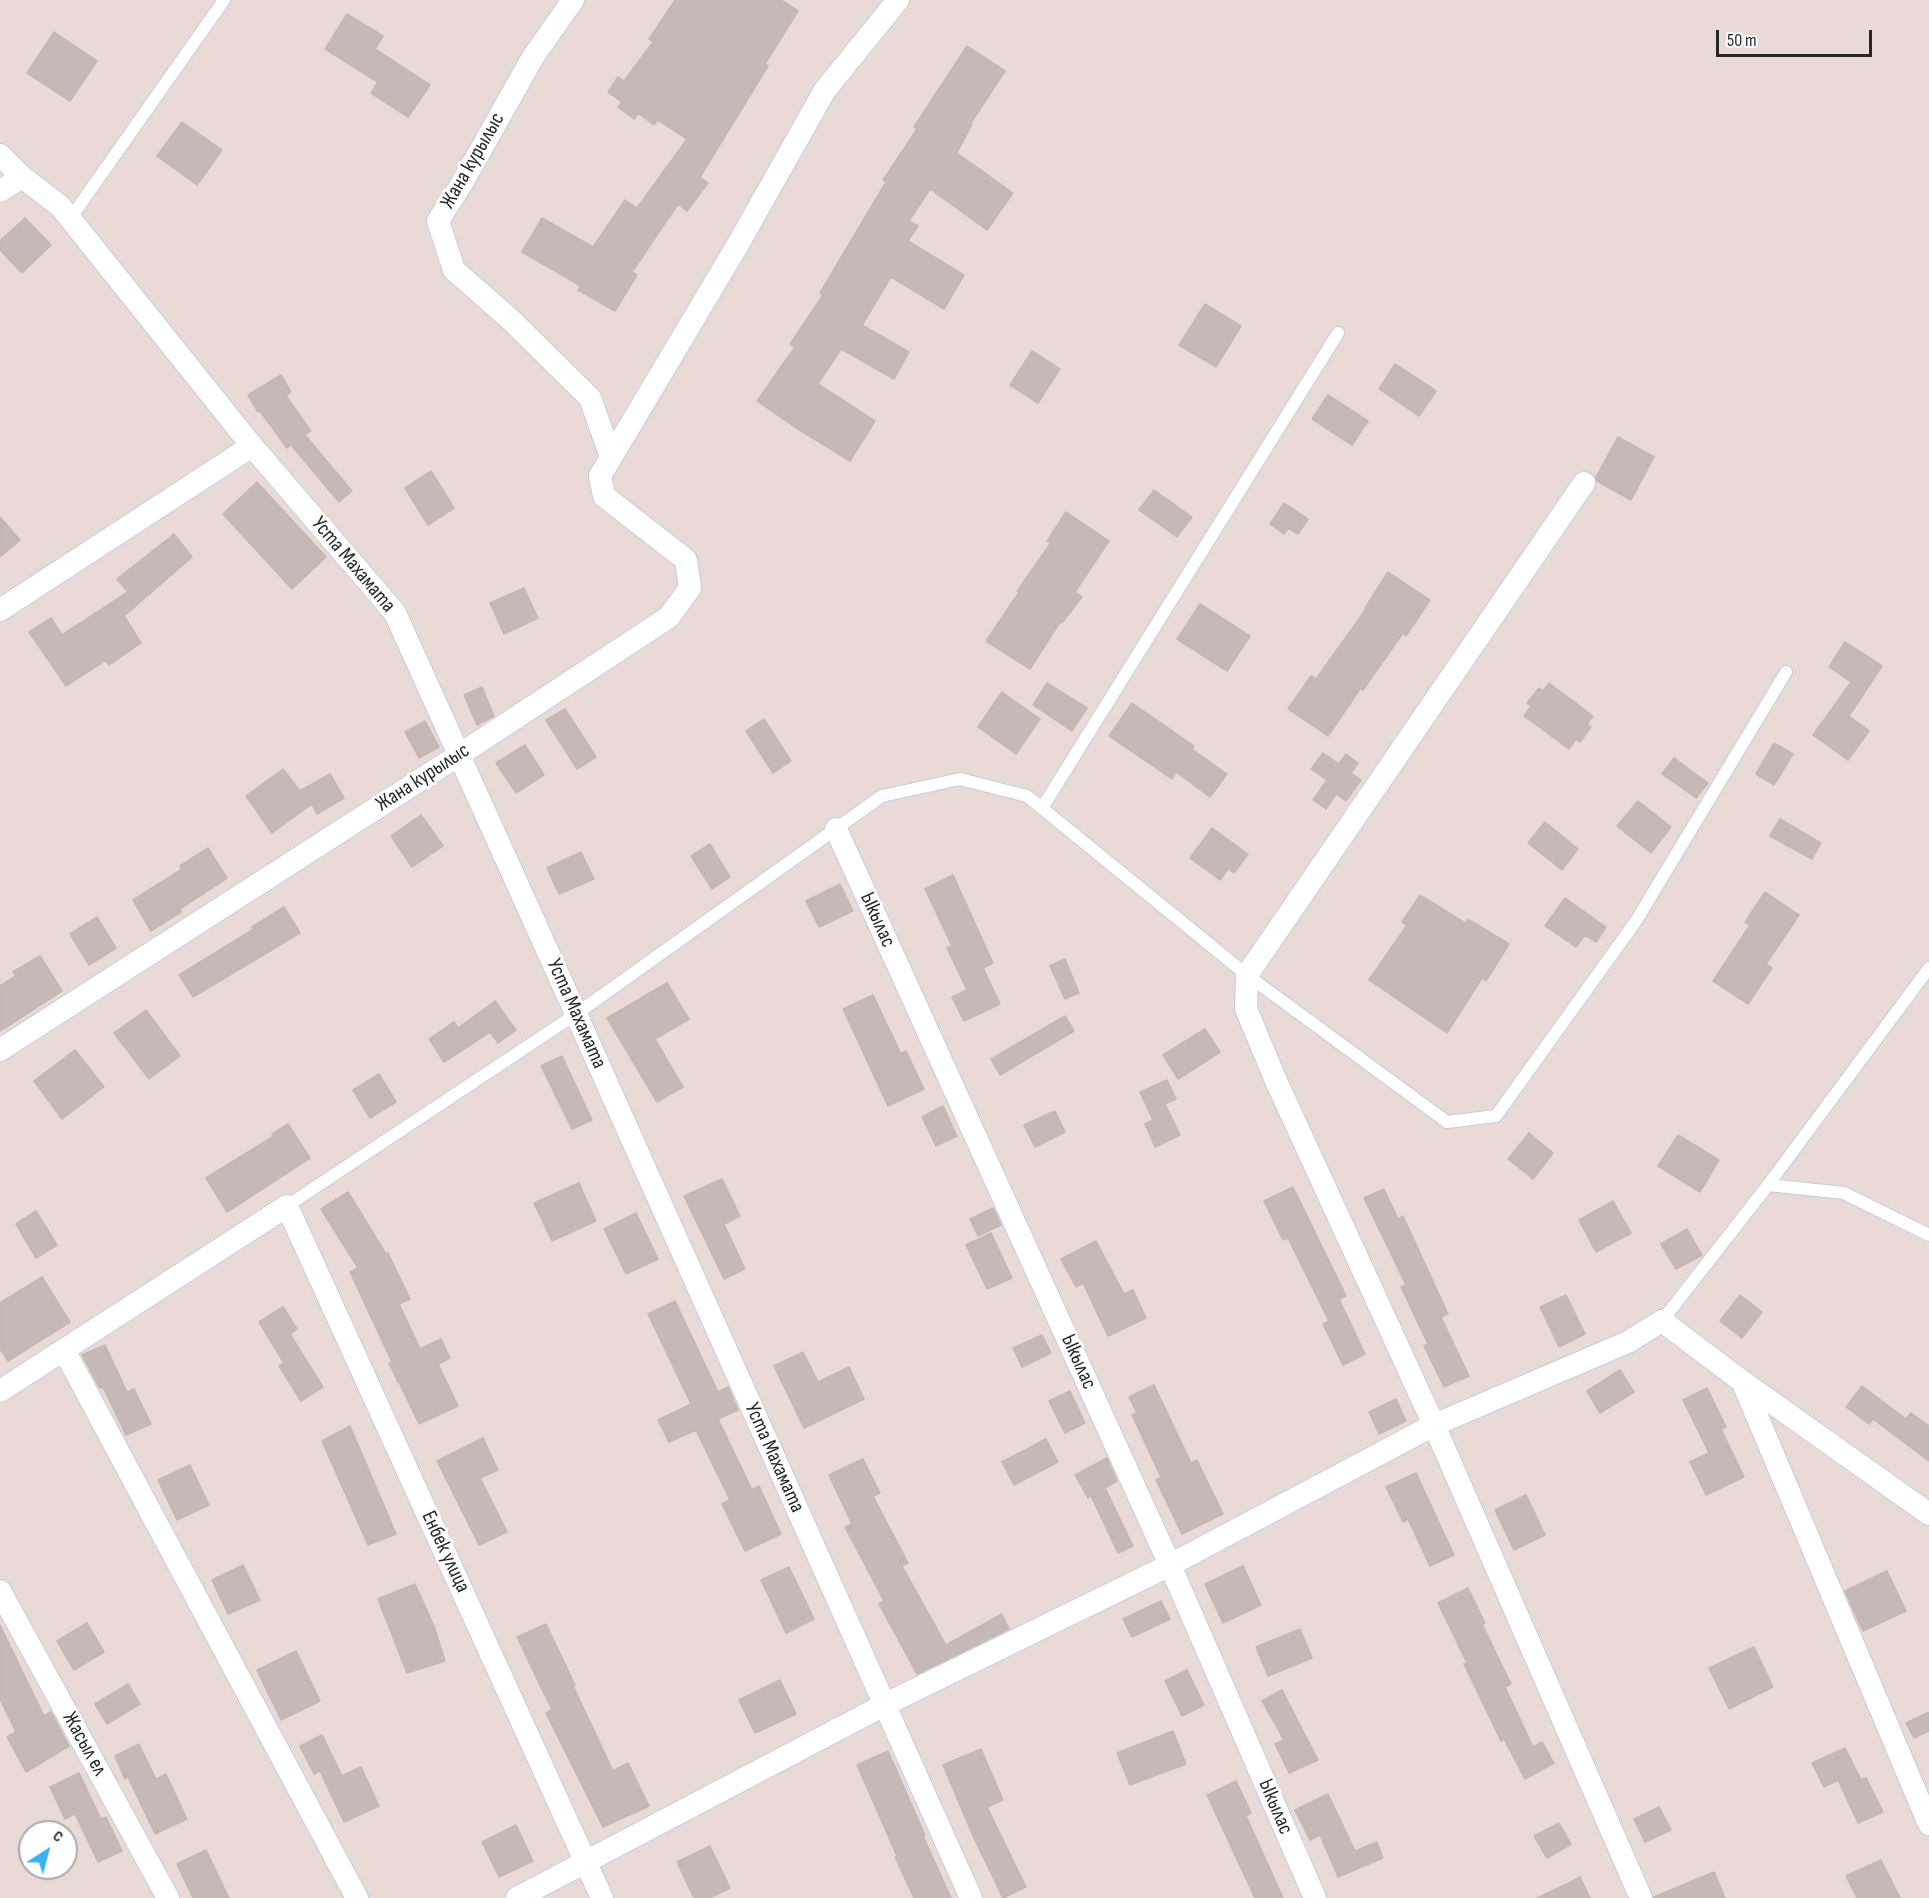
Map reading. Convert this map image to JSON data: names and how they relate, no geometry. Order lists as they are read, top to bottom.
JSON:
{
  "streets": {
    "street": [
      "Жана курылыс",
      "Уста Махамата",
      "Ыкылас",
      "Енбек улица",
      "Жасыл ел"
    ]
  },
  "crossings": [
    ["Жана курылыс", "Уста Махамата"]
  ],
  "scale_bar": "50 m",
  "north": "top right"
}
